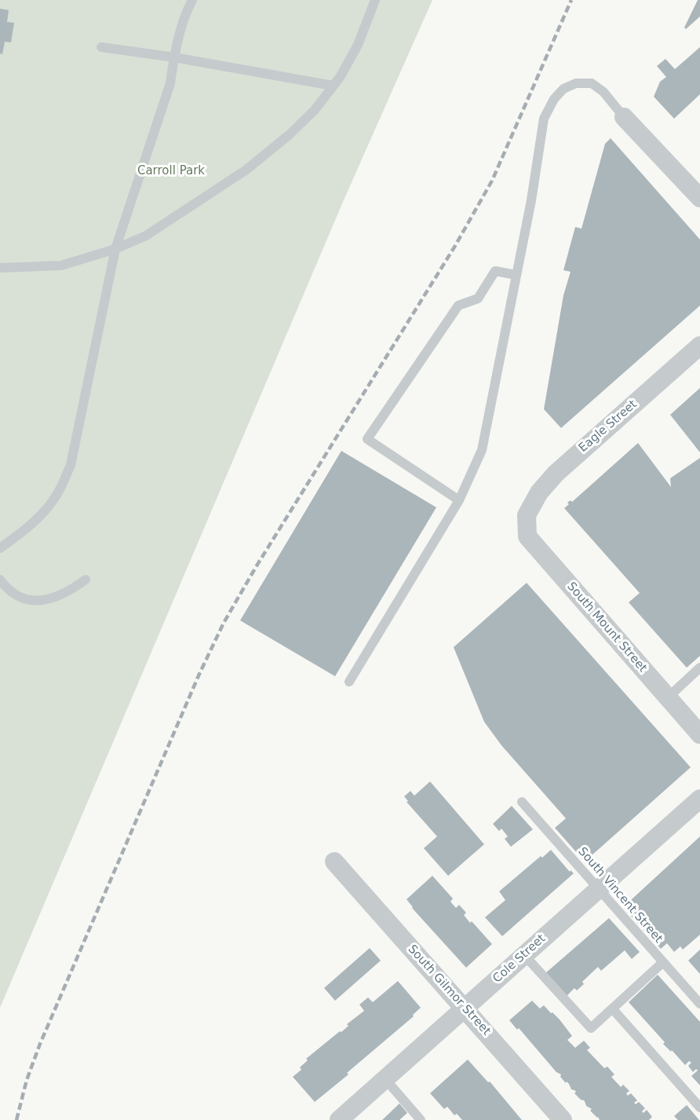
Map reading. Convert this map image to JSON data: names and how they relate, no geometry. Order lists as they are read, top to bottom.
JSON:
{
  "streets": {
    "street": [
      "Eagle Street",
      "South Mount Street",
      "Cole Street",
      "South Gilmor Street"
    ],
    "lane": ["South Vincent Street"]
  },
  "crossings": [
    ["Eagle Street", "South Mount Street"],
    ["South Vincent Street", "Cole Street"],
    ["Cole Street", "South Gilmor Street"]
  ],
  "parks": ["Carroll Park"]
}
